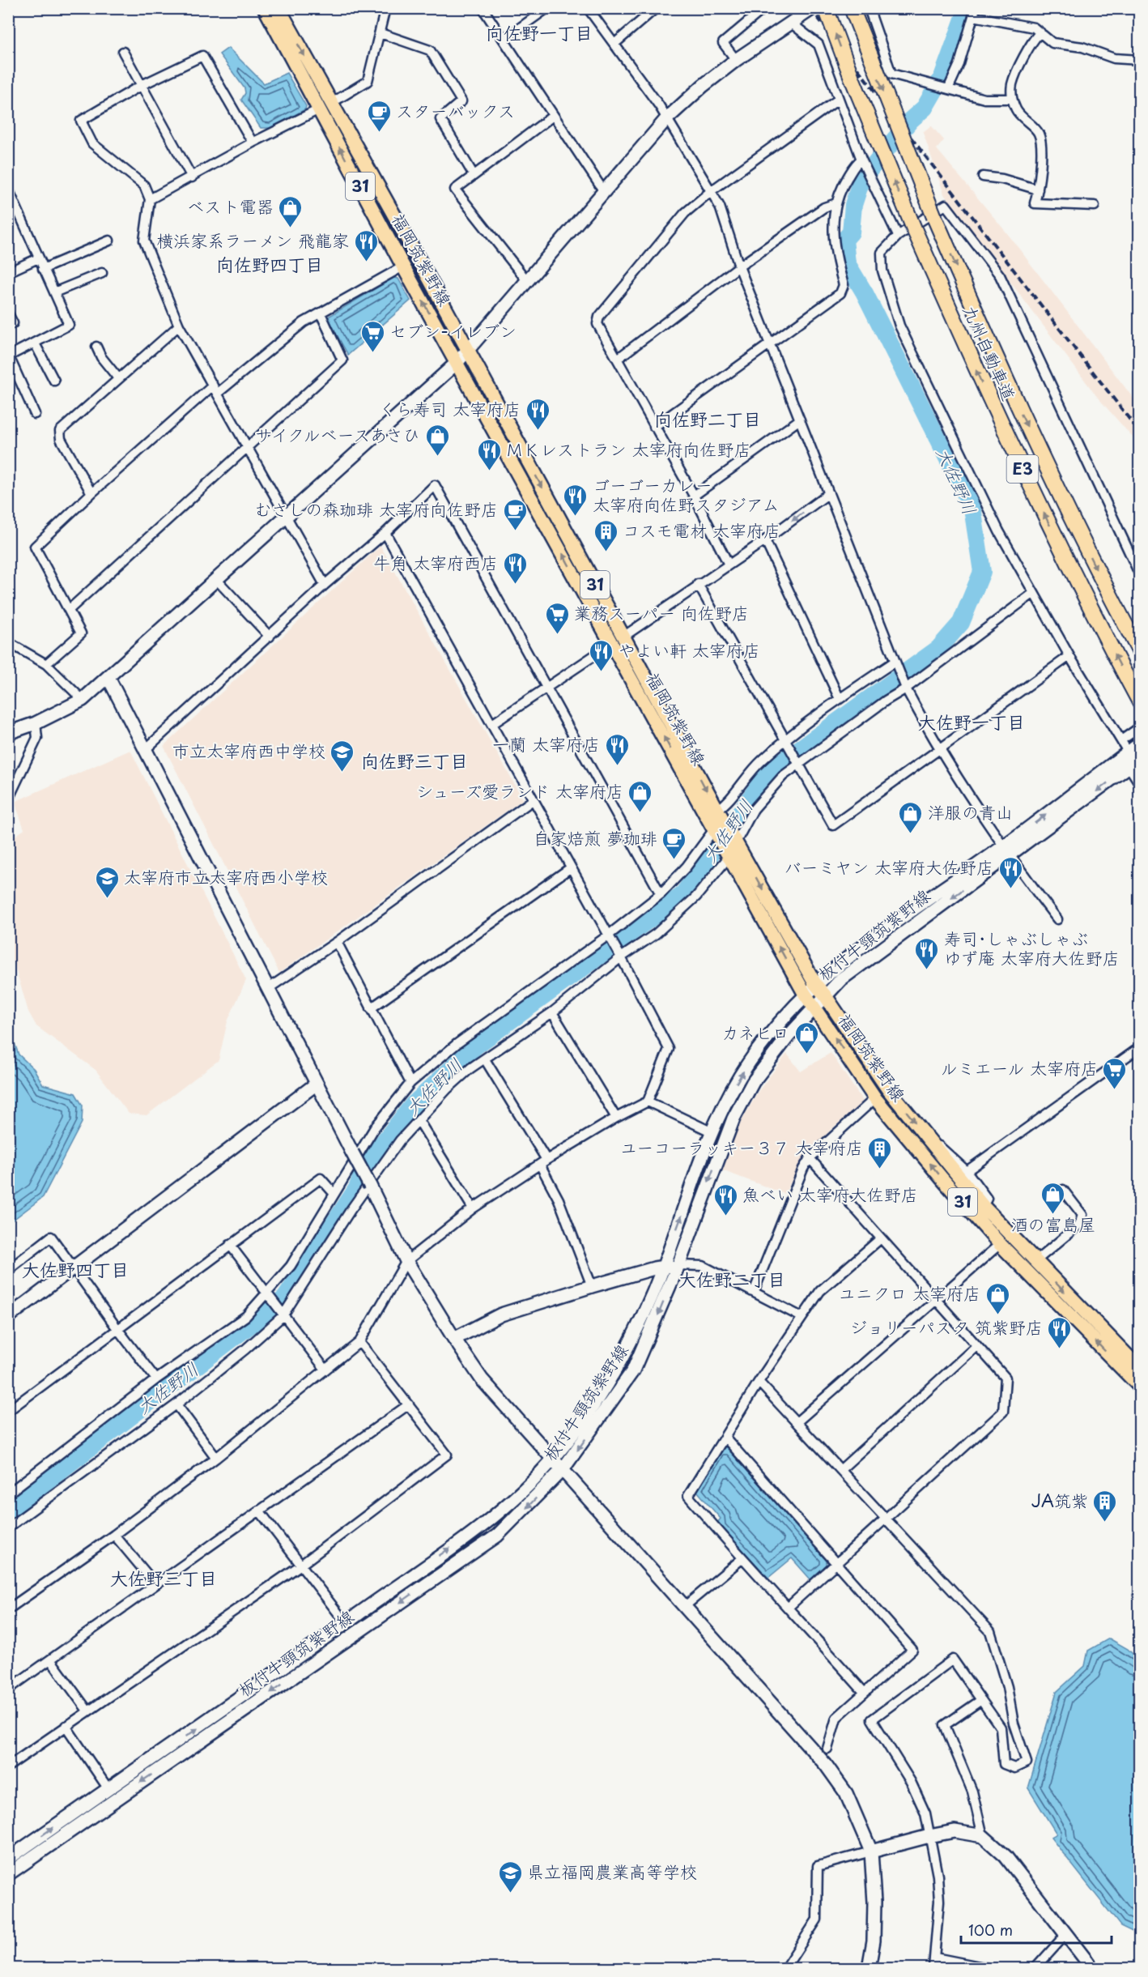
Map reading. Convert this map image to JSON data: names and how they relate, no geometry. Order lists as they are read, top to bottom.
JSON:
{
  "streets": {
    "highway": ["九州自動車道", "E3"],
    "main road": ["31", "福岡筑紫野線"],
    "street": ["板付牛頸筑紫野線"]
  },
  "crossings": [
    ["福岡筑紫野線", "板付牛頸筑紫野線"]
  ],
  "districts": [
    "向佐野一丁目",
    "向佐野四丁目",
    "向佐野二丁目",
    "大佐野一丁目",
    "向佐野三丁目",
    "大佐野四丁目",
    "大佐野二丁目",
    "大佐野三丁目"
  ],
  "water": ["大佐野川"],
  "places": {
    "cafe": ["スターバックス", "むさしの森珈琲 太宰府向佐野店", "自家焙煎 夢珈琲"],
    "shop": [
      "ベスト電器",
      "サイクルベースあさひ",
      "シューズ愛ランド 太宰府店",
      "洋服の青山",
      "カネヒロ",
      "酒の富島屋",
      "ユニクロ 太宰府店"
    ],
    "restaurant": [
      "横浜家系ラーメン 飛龍家",
      "くら寿司 太宰府店",
      "ＭＫレストラン 太宰府向佐野店",
      "ゴーゴーカレー 太宰府向佐野スタジアム",
      "牛角 太宰府西店",
      "やよい軒 太宰府店",
      "一蘭 太宰府店",
      "バーミヤン 太宰府大佐野店",
      "寿司･しゃぶしゃぶ ゆず庵 太宰府大佐野店",
      "魚べい 太宰府大佐野店",
      "ジョリーパスタ 筑紫野店"
    ],
    "supermarket": ["セブン-イレブン", "業務スーパー 向佐野店", "ルミエール 太宰府店"],
    "building": ["コスモ電材 太宰府店", "ユーコーラッキー３７ 太宰府店", "JA筑紫"],
    "school or university": ["市立太宰府西中学校", "太宰府市立太宰府西小学校", "県立福岡農業高等学校"]
  },
  "scale_bar": "100 m"
}
